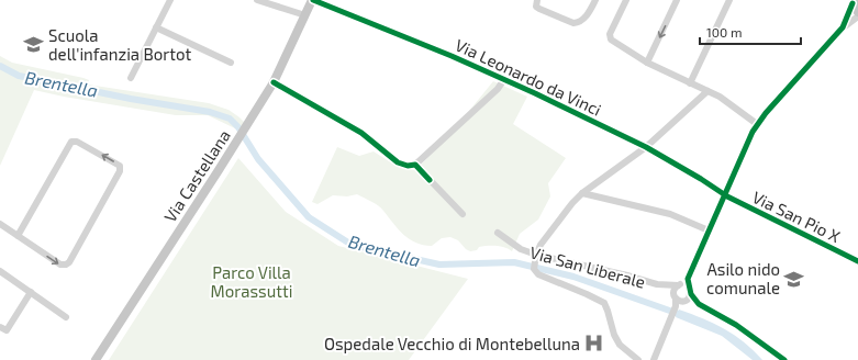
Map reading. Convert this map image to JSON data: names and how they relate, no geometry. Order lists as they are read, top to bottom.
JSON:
{
  "streets": {
    "main road": ["Via Castellana"],
    "street": ["Via Leonardo da Vinci", "Via San Pio X", "Via San Liberale"]
  },
  "crossings": [
    ["Via Leonardo da Vinci", "Via Castellana"],
    ["Via Leonardo da Vinci", "Via San Pio X"]
  ],
  "water": ["Brentella"],
  "parks": ["Parco Villa Morassutti"],
  "places": {
    "school or university": ["Scuola dell'infanzia Bortot", "Asilo nido comunale"],
    "hospital": ["Ospedale Vecchio di Montebelluna"]
  },
  "scale_bar": "100 m"
}
